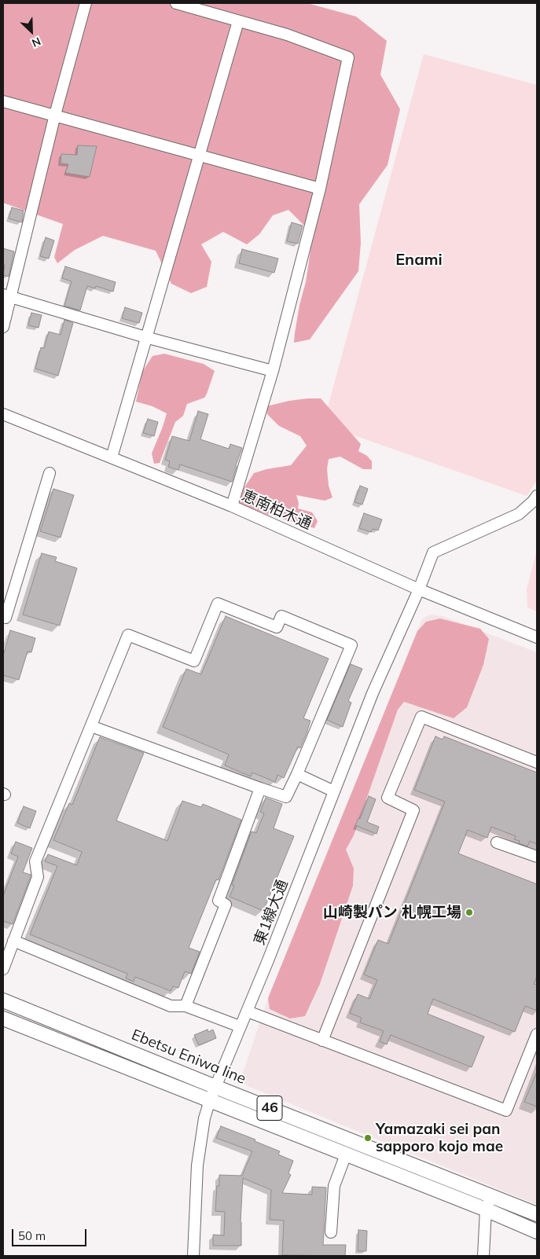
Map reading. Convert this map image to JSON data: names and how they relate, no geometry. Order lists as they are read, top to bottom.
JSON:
{
  "streets": {
    "main road": ["Ebetsu Eniwa line", "46"],
    "street": ["恵南柏木通", "東1線大通"]
  },
  "crossings": [
    ["恵南柏木通", "東1線大通"],
    ["東1線大通", "Ebetsu Eniwa line"],
    ["東1線大通", "46"]
  ],
  "districts": ["Enami"],
  "places": ["山崎製パン 札幌工場", "Yamazaki sei pan sapporo kojo mae"],
  "scale_bar": "50 m",
  "north": "bottom right"
}
